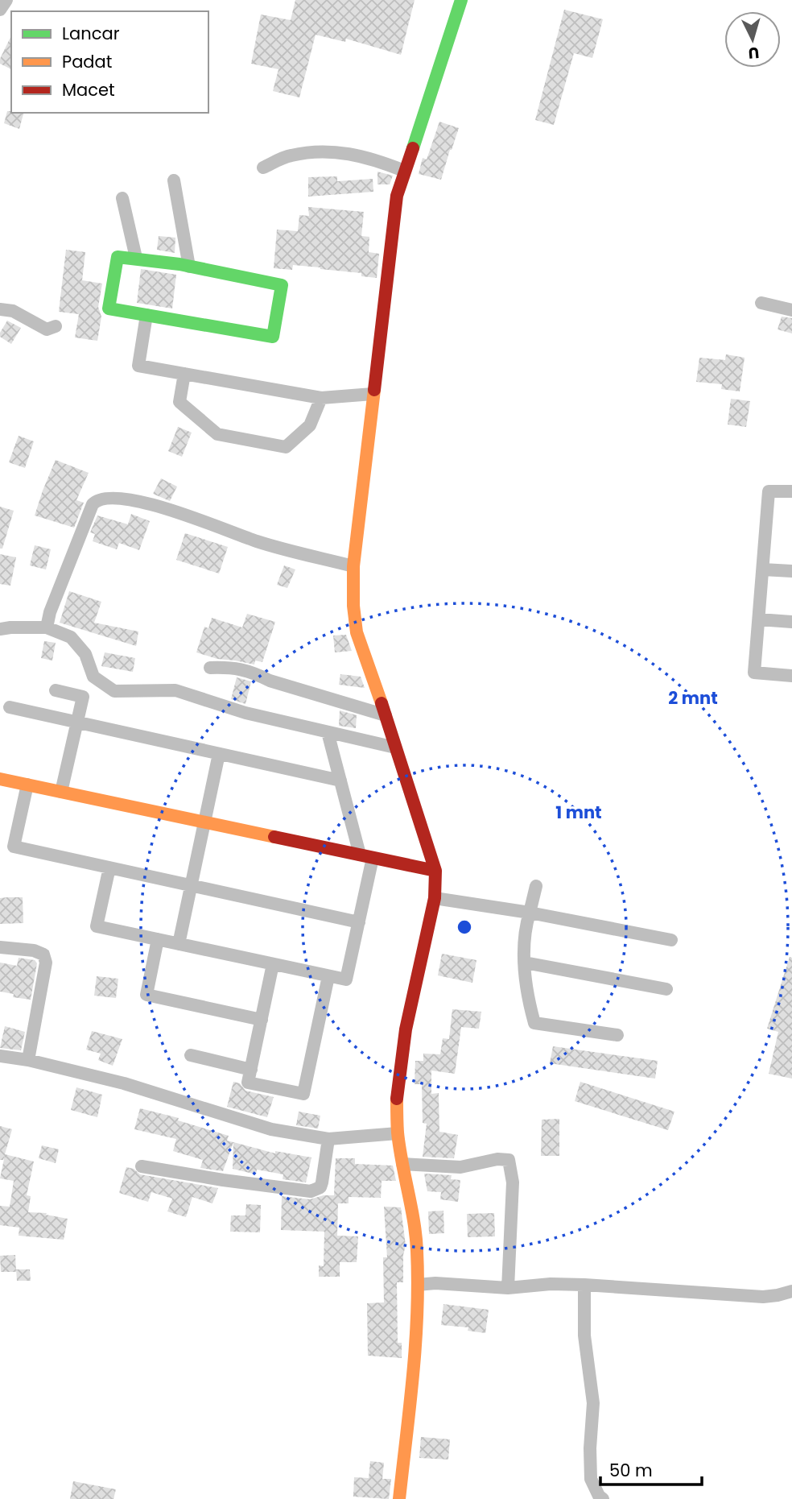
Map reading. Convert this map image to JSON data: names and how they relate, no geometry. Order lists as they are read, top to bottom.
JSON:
{
  "legend": ["Lancar", "Padat", "Macet"],
  "scale_bar": "50 m",
  "north": "bottom",
  "rings": ["2 mnt", "1 mnt"]
}
